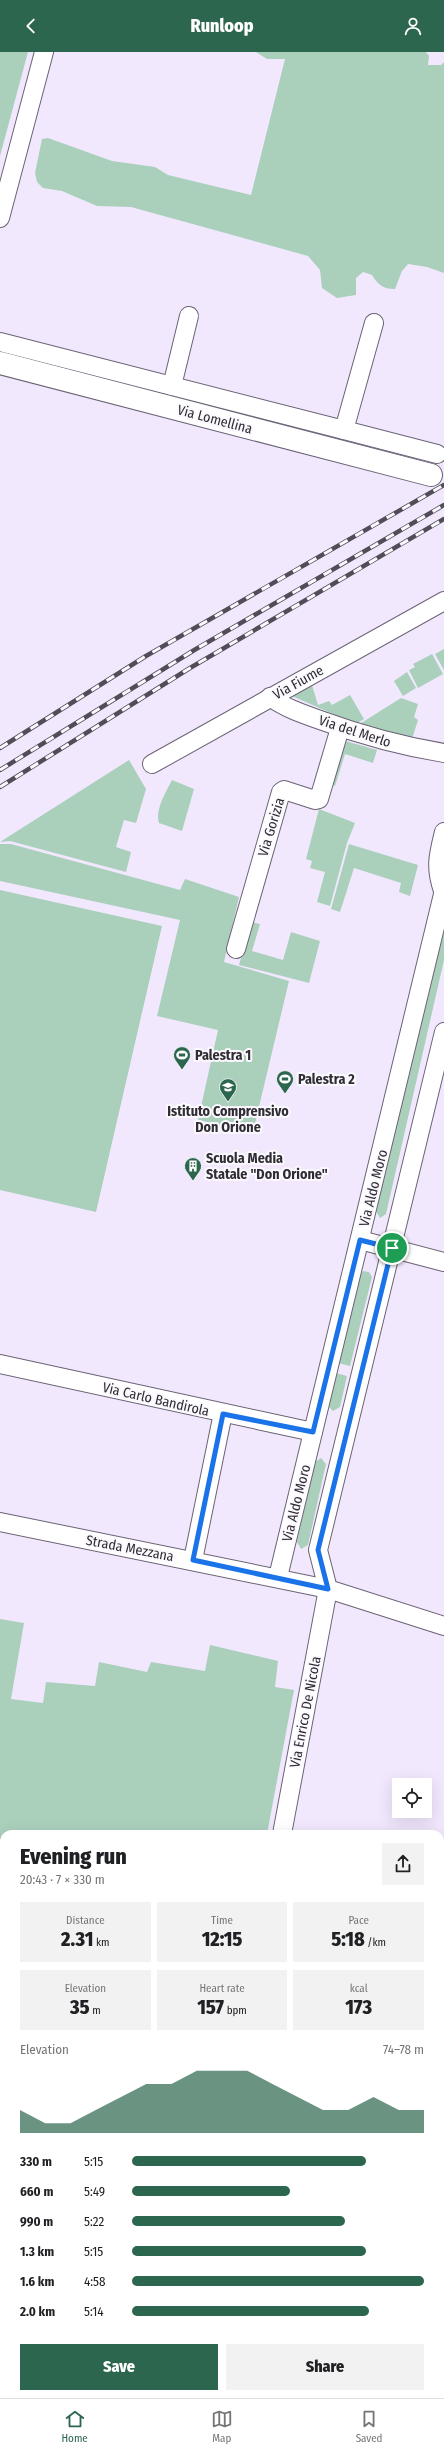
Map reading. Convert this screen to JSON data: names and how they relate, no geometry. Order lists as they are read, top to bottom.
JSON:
{
  "streets": {
    "main road": ["Via Lomellina"],
    "street": [
      "Via Fiume",
      "Via del Merlo",
      "Via Gorizia",
      "Via Aldo Moro",
      "Via Carlo Bandirola",
      "Strada Mezzana",
      "Via Enrico De Nicola"
    ]
  },
  "crossings": [
    ["Via Fiume", "Via del Merlo"],
    ["Via del Merlo", "Via Gorizia"],
    ["Via Aldo Moro", "Via Carlo Bandirola"],
    ["Via Aldo Moro", "Strada Mezzana"],
    ["Strada Mezzana", "Via Enrico De Nicola"]
  ],
  "places": {
    "sports": ["Palestra 1", "Palestra 2"],
    "school or university": ["Istituto Comprensivo Don Orione"],
    "building": ["Scuola Media Statale \"Don Orione\""]
  },
  "page": {
    "header": "Runloop",
    "heading": ["Evening run", "20:43 · 7 × 330 m"],
    "stats": [
      ["Distance", "2.31 km"],
      ["Time", "12:15"],
      ["Pace", "5:18 /km"],
      ["Elevation", "35 m"],
      ["Heart rate", "157 bpm"],
      ["kcal", "173"]
    ],
    "chart": ["Elevation", "74–78 m"],
    "list": [
      {
        "name": "330 m",
        "note": "5:15"
      },
      {
        "name": "660 m",
        "note": "5:49"
      },
      {
        "name": "990 m",
        "note": "5:22"
      },
      {
        "name": "1.3 km",
        "note": "5:15"
      },
      {
        "name": "1.6 km",
        "note": "4:58"
      },
      {
        "name": "2.0 km",
        "note": "5:14"
      }
    ],
    "buttons": ["Save", "Share"],
    "tabs": ["Home", "Map", "Saved"]
  }
}
